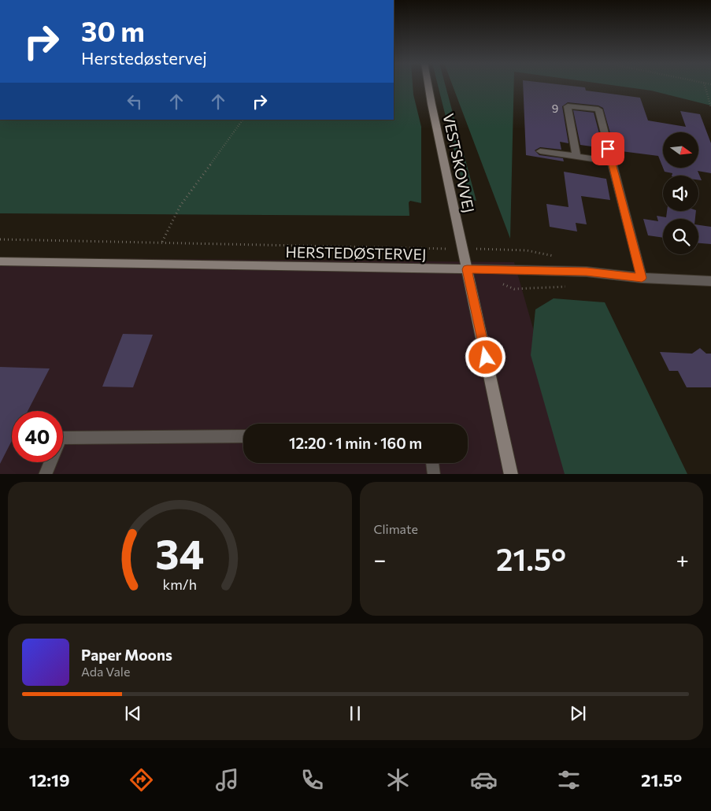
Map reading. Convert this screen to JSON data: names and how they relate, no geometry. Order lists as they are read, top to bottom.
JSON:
{
  "streets": {
    "street": ["VESTSKOVVEJ", "HERSTEDØSTERVEJ"]
  },
  "crossings": [
    ["VESTSKOVVEJ", "HERSTEDØSTERVEJ"]
  ],
  "house_numbers": ["9"],
  "north": "right",
  "page": {
    "turn": ["30 m", "Herstedøstervej"],
    "limit": "40",
    "trip": "12:20 · 1 min · 160 m",
    "tile": "Climate",
    "heat": ["−", "21.5°", "+"],
    "song": ["Paper Moons", "Ada Vale"],
    "tabs": ["12:19", "21.5°"],
    "gauge": ["34", "km/h"]
  }
}
